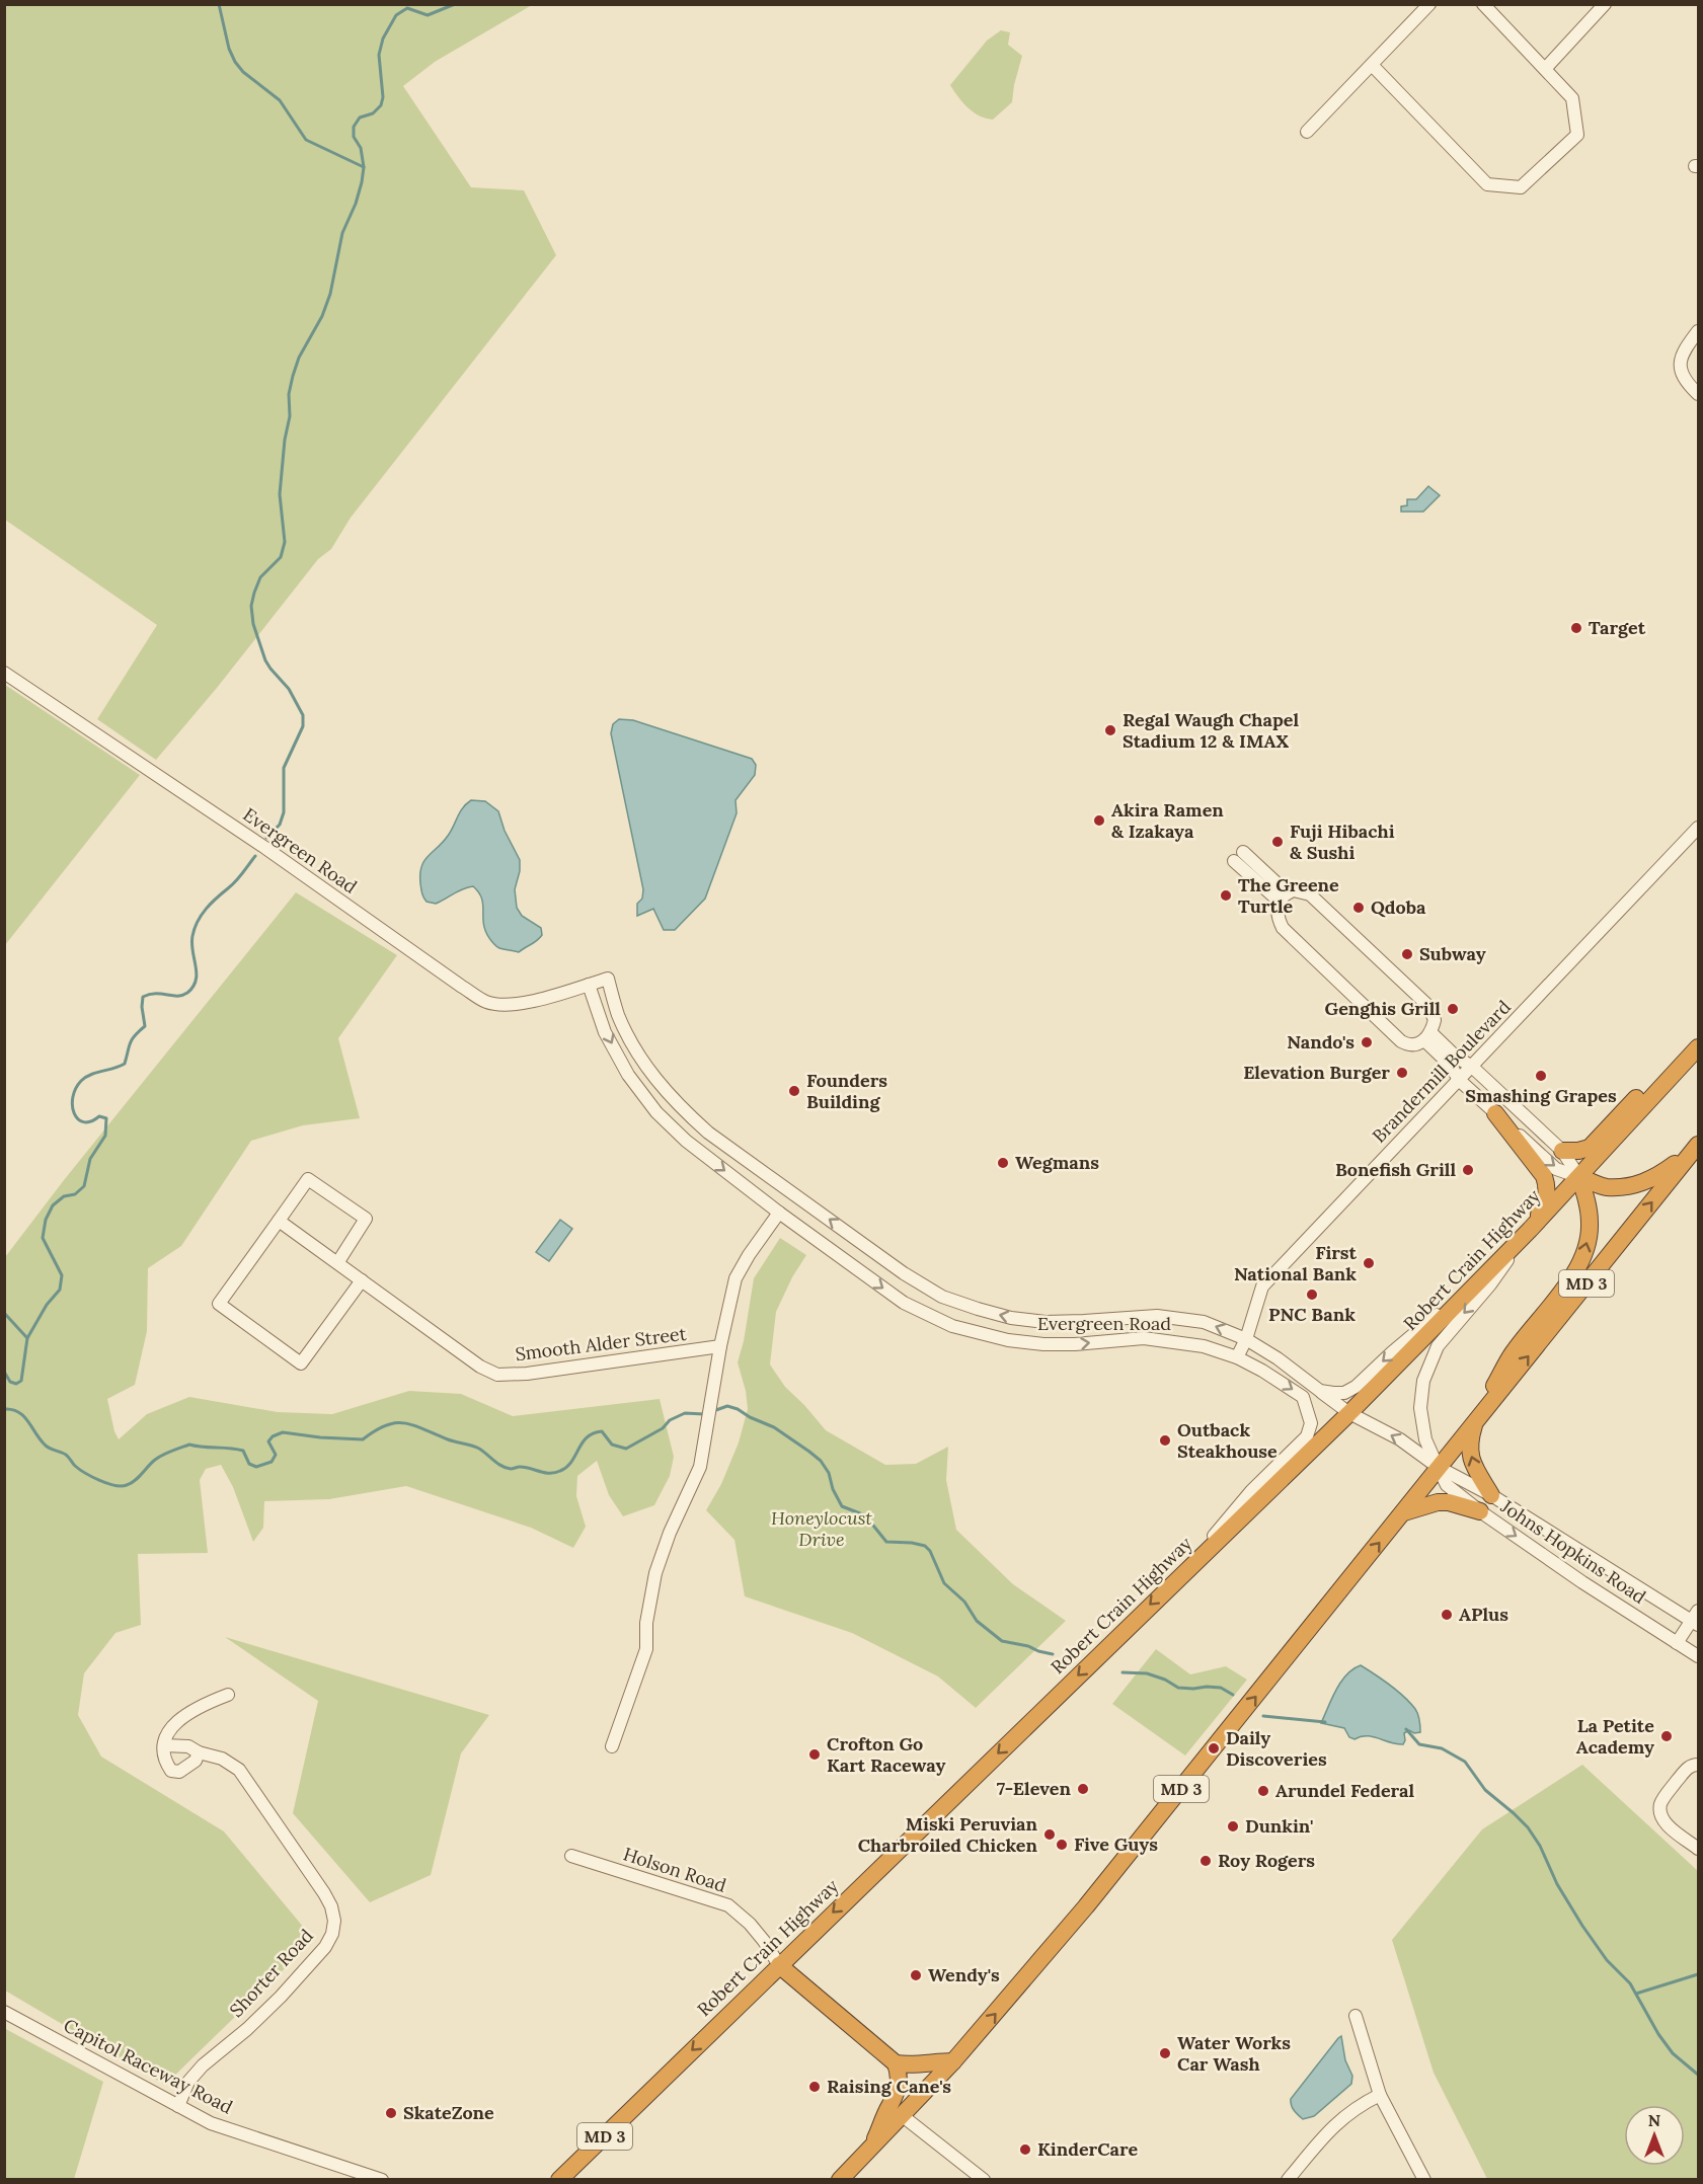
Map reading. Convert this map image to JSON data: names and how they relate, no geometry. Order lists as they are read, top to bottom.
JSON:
{
  "streets": {
    "highway": ["Robert Crain Highway", "MD 3"],
    "street": [
      "Evergreen Road",
      "Brandermill Boulevard",
      "Smooth Alder Street",
      "Johns Hopkins Road",
      "Holson Road",
      "Shorter Road",
      "Capitol Raceway Road"
    ]
  },
  "crossings": [
    ["Evergreen Road", "Brandermill Boulevard"],
    ["Evergreen Road", "Robert Crain Highway"],
    ["Evergreen Road", "Johns Hopkins Road"],
    ["Robert Crain Highway", "Johns Hopkins Road"],
    ["Robert Crain Highway", "Holson Road"],
    ["MD 3", "Johns Hopkins Road"],
    ["Shorter Road", "Capitol Raceway Road"]
  ],
  "one_way": ["Robert Crain Highway"],
  "parks": ["Honeylocust Drive"],
  "places": [
    "Target",
    "Regal Waugh Chapel Stadium 12 & IMAX",
    "Akira Ramen & Izakaya",
    "Fuji Hibachi & Sushi",
    "The Greene Turtle",
    "Qdoba",
    "Subway",
    "Genghis Grill",
    "Nando's",
    "Elevation Burger",
    "Smashing Grapes",
    "Founders Building",
    "Wegmans",
    "Bonefish Grill",
    "First National Bank",
    "PNC Bank",
    "Outback Steakhouse",
    "APlus",
    "La Petite Academy",
    "Daily Discoveries",
    "Crofton Go Kart Raceway",
    "7-Eleven",
    "Arundel Federal",
    "Dunkin'",
    "Miski Peruvian Charbroiled Chicken",
    "Five Guys",
    "Roy Rogers",
    "Wendy's",
    "Water Works Car Wash",
    "Raising Cane's",
    "SkateZone",
    "KinderCare"
  ],
  "north": "top"
}
